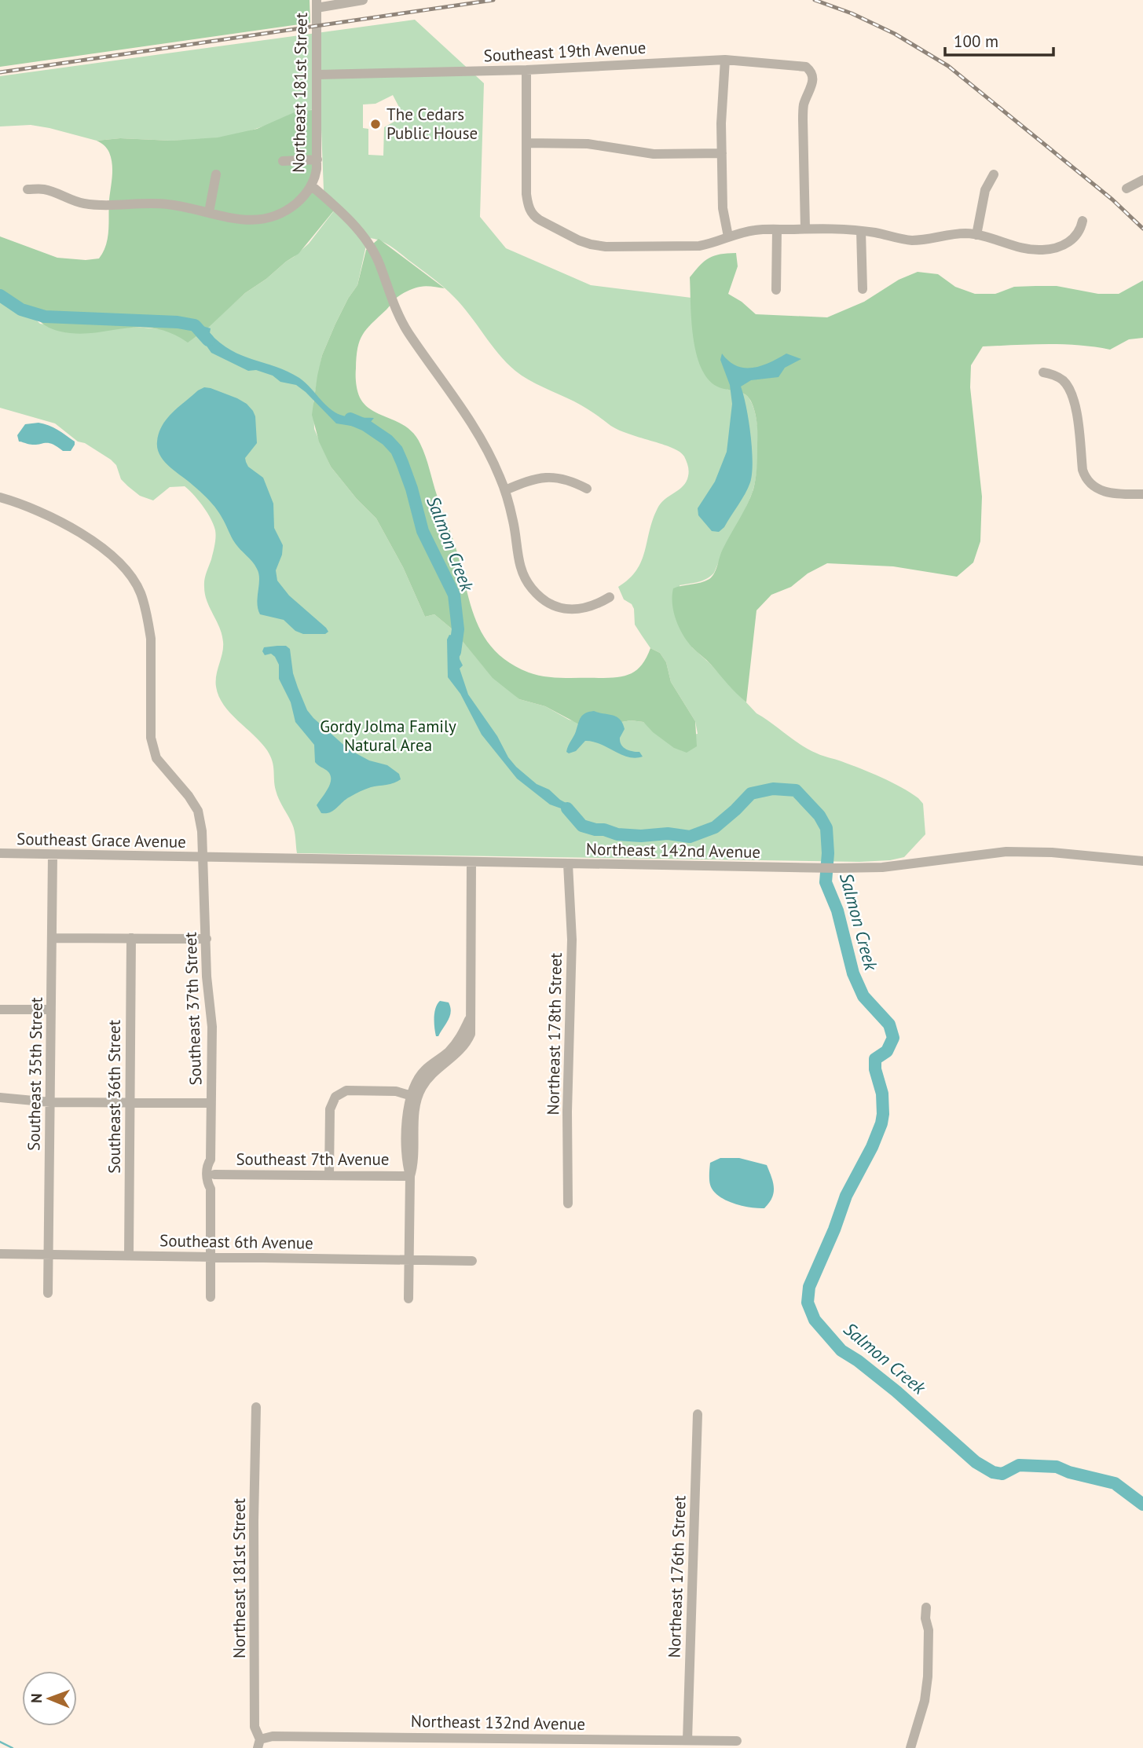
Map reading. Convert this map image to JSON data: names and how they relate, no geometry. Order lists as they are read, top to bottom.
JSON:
{
  "streets": {
    "street": [
      "Southeast 19th Avenue",
      "Northeast 181st Street",
      "Southeast Grace Avenue",
      "Northeast 142nd Avenue",
      "Southeast 37th Street",
      "Northeast 178th Street",
      "Southeast 35th Street",
      "Southeast 36th Street",
      "Southeast 7th Avenue",
      "Southeast 6th Avenue",
      "Northeast 176th Street",
      "Northeast 132nd Avenue"
    ]
  },
  "crossings": [
    ["Southeast 19th Avenue", "Northeast 181st Street"],
    ["Northeast 181st Street", "Northeast 132nd Avenue"],
    ["Southeast Grace Avenue", "Northeast 142nd Avenue"],
    ["Southeast Grace Avenue", "Southeast 37th Street"],
    ["Southeast Grace Avenue", "Southeast 35th Street"],
    ["Northeast 142nd Avenue", "Southeast 37th Street"],
    ["Northeast 142nd Avenue", "Northeast 178th Street"],
    ["Southeast 37th Street", "Southeast 7th Avenue"],
    ["Southeast 37th Street", "Southeast 6th Avenue"],
    ["Southeast 35th Street", "Southeast 6th Avenue"],
    ["Southeast 36th Street", "Southeast 6th Avenue"],
    ["Northeast 176th Street", "Northeast 132nd Avenue"]
  ],
  "water": ["Salmon Creek"],
  "parks": ["Gordy Jolma Family Natural Area"],
  "places": ["The Cedars Public House"],
  "scale_bar": "100 m",
  "north": "left"
}
